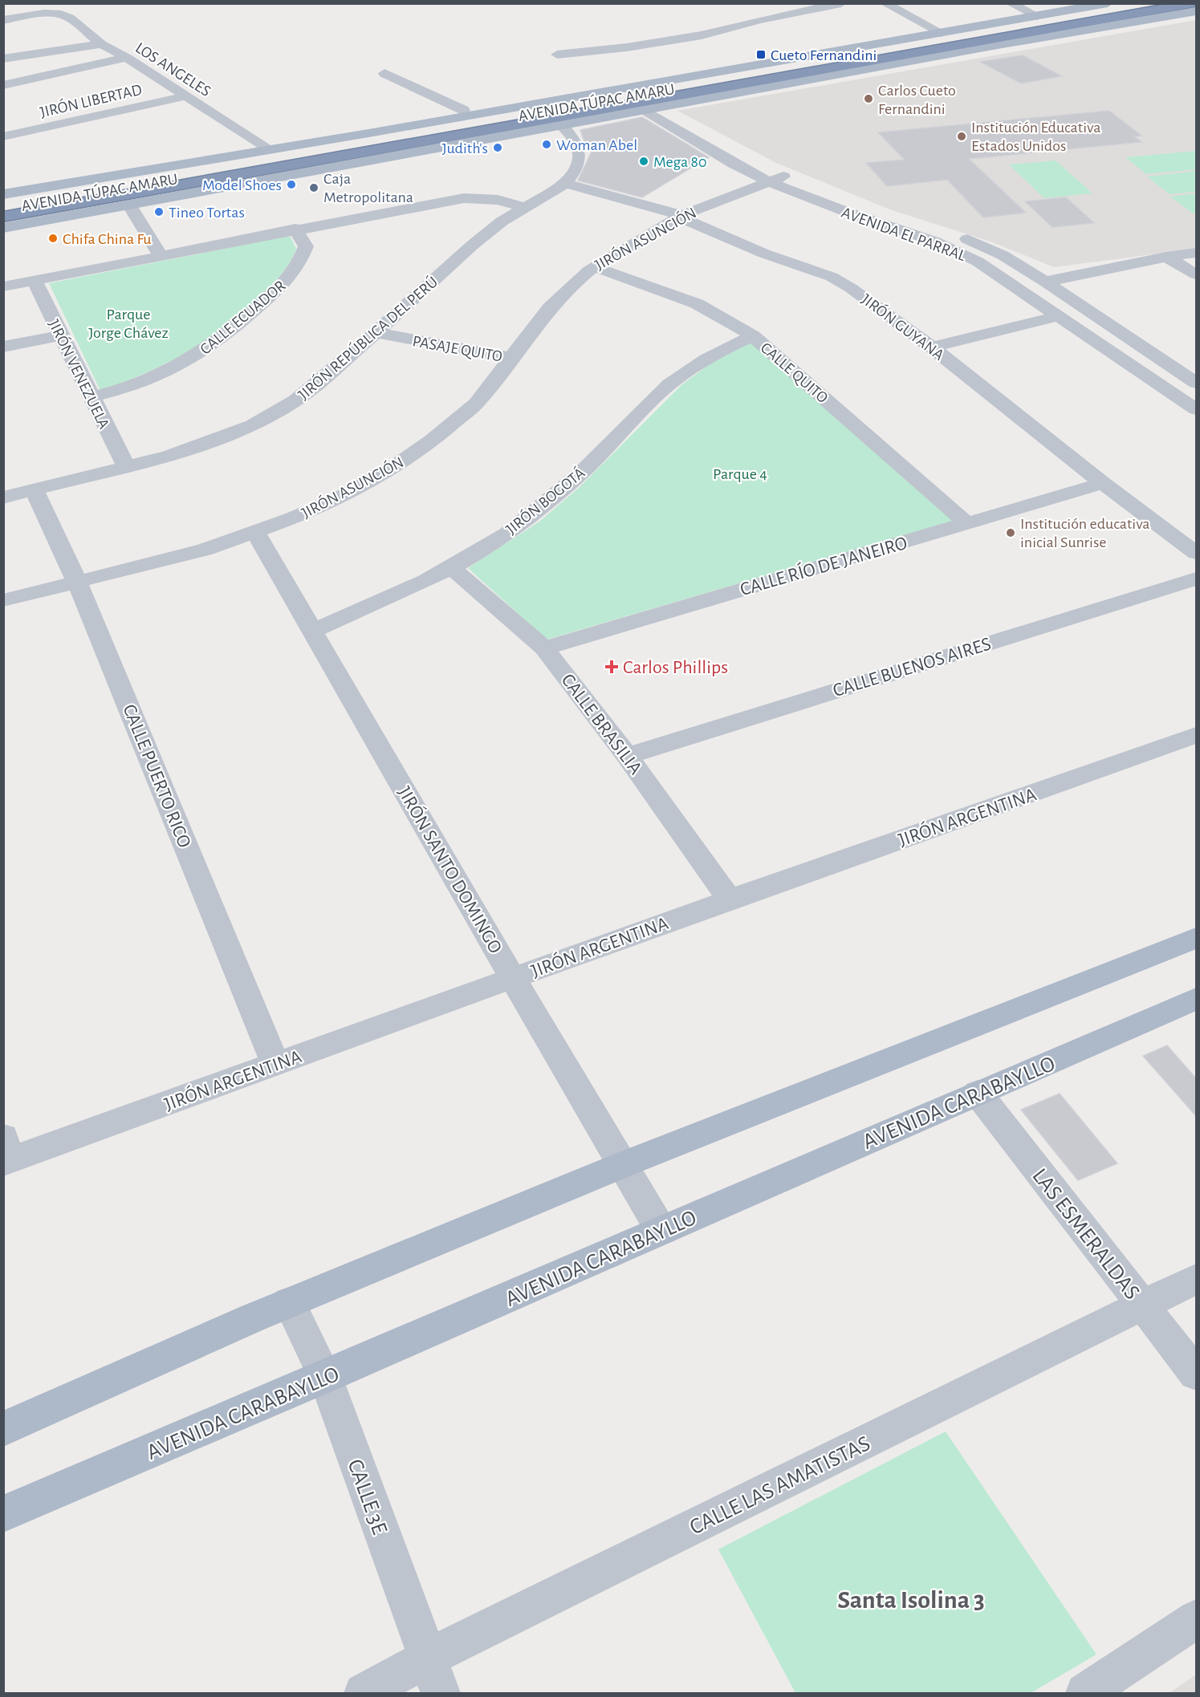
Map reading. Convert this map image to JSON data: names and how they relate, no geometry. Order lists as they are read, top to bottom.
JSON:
{
  "streets": {
    "highway": ["AVENIDA TÚPAC AMARU"],
    "main road": ["AVENIDA CARABAYLLO"],
    "street": [
      "LOS ANGELES",
      "JIRÓN LIBERTAD",
      "AVENIDA EL PARRAL",
      "JIRÓN ASUNCIÓN",
      "CALLE ECUADOR",
      "JIRÓN GUYANA",
      "JIRÓN REPÚBLICA DEL PERÚ",
      "PASAJE QUITO",
      "CALLE QUITO",
      "JIRÓN VENEZUELA",
      "JIRÓN BOGOTÁ",
      "CALLE RÍO DE JANEIRO",
      "CALLE BUENOS AIRES",
      "CALLE BRASILIA",
      "CALLE PUERTO RICO",
      "JIRÓN ARGENTINA",
      "JIRÓN SANTO DOMINGO",
      "LAS ESMERALDAS",
      "CALLE LAS AMATISTAS",
      "CALLE 3E"
    ]
  },
  "crossings": [
    ["LOS ANGELES", "JIRÓN LIBERTAD"],
    ["LOS ANGELES", "AVENIDA TÚPAC AMARU"],
    ["AVENIDA TÚPAC AMARU", "AVENIDA EL PARRAL"],
    ["AVENIDA EL PARRAL", "JIRÓN ASUNCIÓN"],
    ["JIRÓN ASUNCIÓN", "JIRÓN GUYANA"],
    ["JIRÓN ASUNCIÓN", "PASAJE QUITO"],
    ["JIRÓN ASUNCIÓN", "CALLE QUITO"],
    ["JIRÓN ASUNCIÓN", "CALLE PUERTO RICO"],
    ["JIRÓN ASUNCIÓN", "JIRÓN SANTO DOMINGO"],
    ["CALLE ECUADOR", "JIRÓN VENEZUELA"],
    ["JIRÓN GUYANA", "JIRÓN REPÚBLICA DEL PERÚ"],
    ["JIRÓN GUYANA", "CALLE RÍO DE JANEIRO"],
    ["JIRÓN REPÚBLICA DEL PERÚ", "PASAJE QUITO"],
    ["JIRÓN REPÚBLICA DEL PERÚ", "JIRÓN VENEZUELA"],
    ["JIRÓN REPÚBLICA DEL PERÚ", "CALLE PUERTO RICO"],
    ["CALLE QUITO", "JIRÓN BOGOTÁ"],
    ["CALLE QUITO", "CALLE RÍO DE JANEIRO"],
    ["JIRÓN BOGOTÁ", "CALLE BRASILIA"],
    ["JIRÓN BOGOTÁ", "JIRÓN SANTO DOMINGO"],
    ["CALLE RÍO DE JANEIRO", "CALLE BRASILIA"],
    ["CALLE BUENOS AIRES", "CALLE BRASILIA"],
    ["CALLE BRASILIA", "JIRÓN ARGENTINA"],
    ["CALLE PUERTO RICO", "JIRÓN ARGENTINA"],
    ["JIRÓN ARGENTINA", "JIRÓN SANTO DOMINGO"],
    ["JIRÓN SANTO DOMINGO", "AVENIDA CARABAYLLO"],
    ["AVENIDA CARABAYLLO", "LAS ESMERALDAS"],
    ["AVENIDA CARABAYLLO", "CALLE 3E"],
    ["LAS ESMERALDAS", "CALLE LAS AMATISTAS"],
    ["CALLE LAS AMATISTAS", "CALLE 3E"]
  ],
  "districts": ["Santa Isolina 3"],
  "parks": ["Parque Jorge Chávez", "Parque 4"],
  "places": {
    "transit": ["Cueto Fernandini"],
    "other": [
      "Carlos Cueto Fernandini",
      "Institución Educativa Estados Unidos",
      "Woman Abel",
      "Judith's",
      "Mega 80",
      "Model Shoes",
      "Caja Metropolitana",
      "Tineo Tortas",
      "Chifa China Fu",
      "Institución educativa inicial Sunrise"
    ],
    "health": ["Carlos Phillips"]
  }
}
